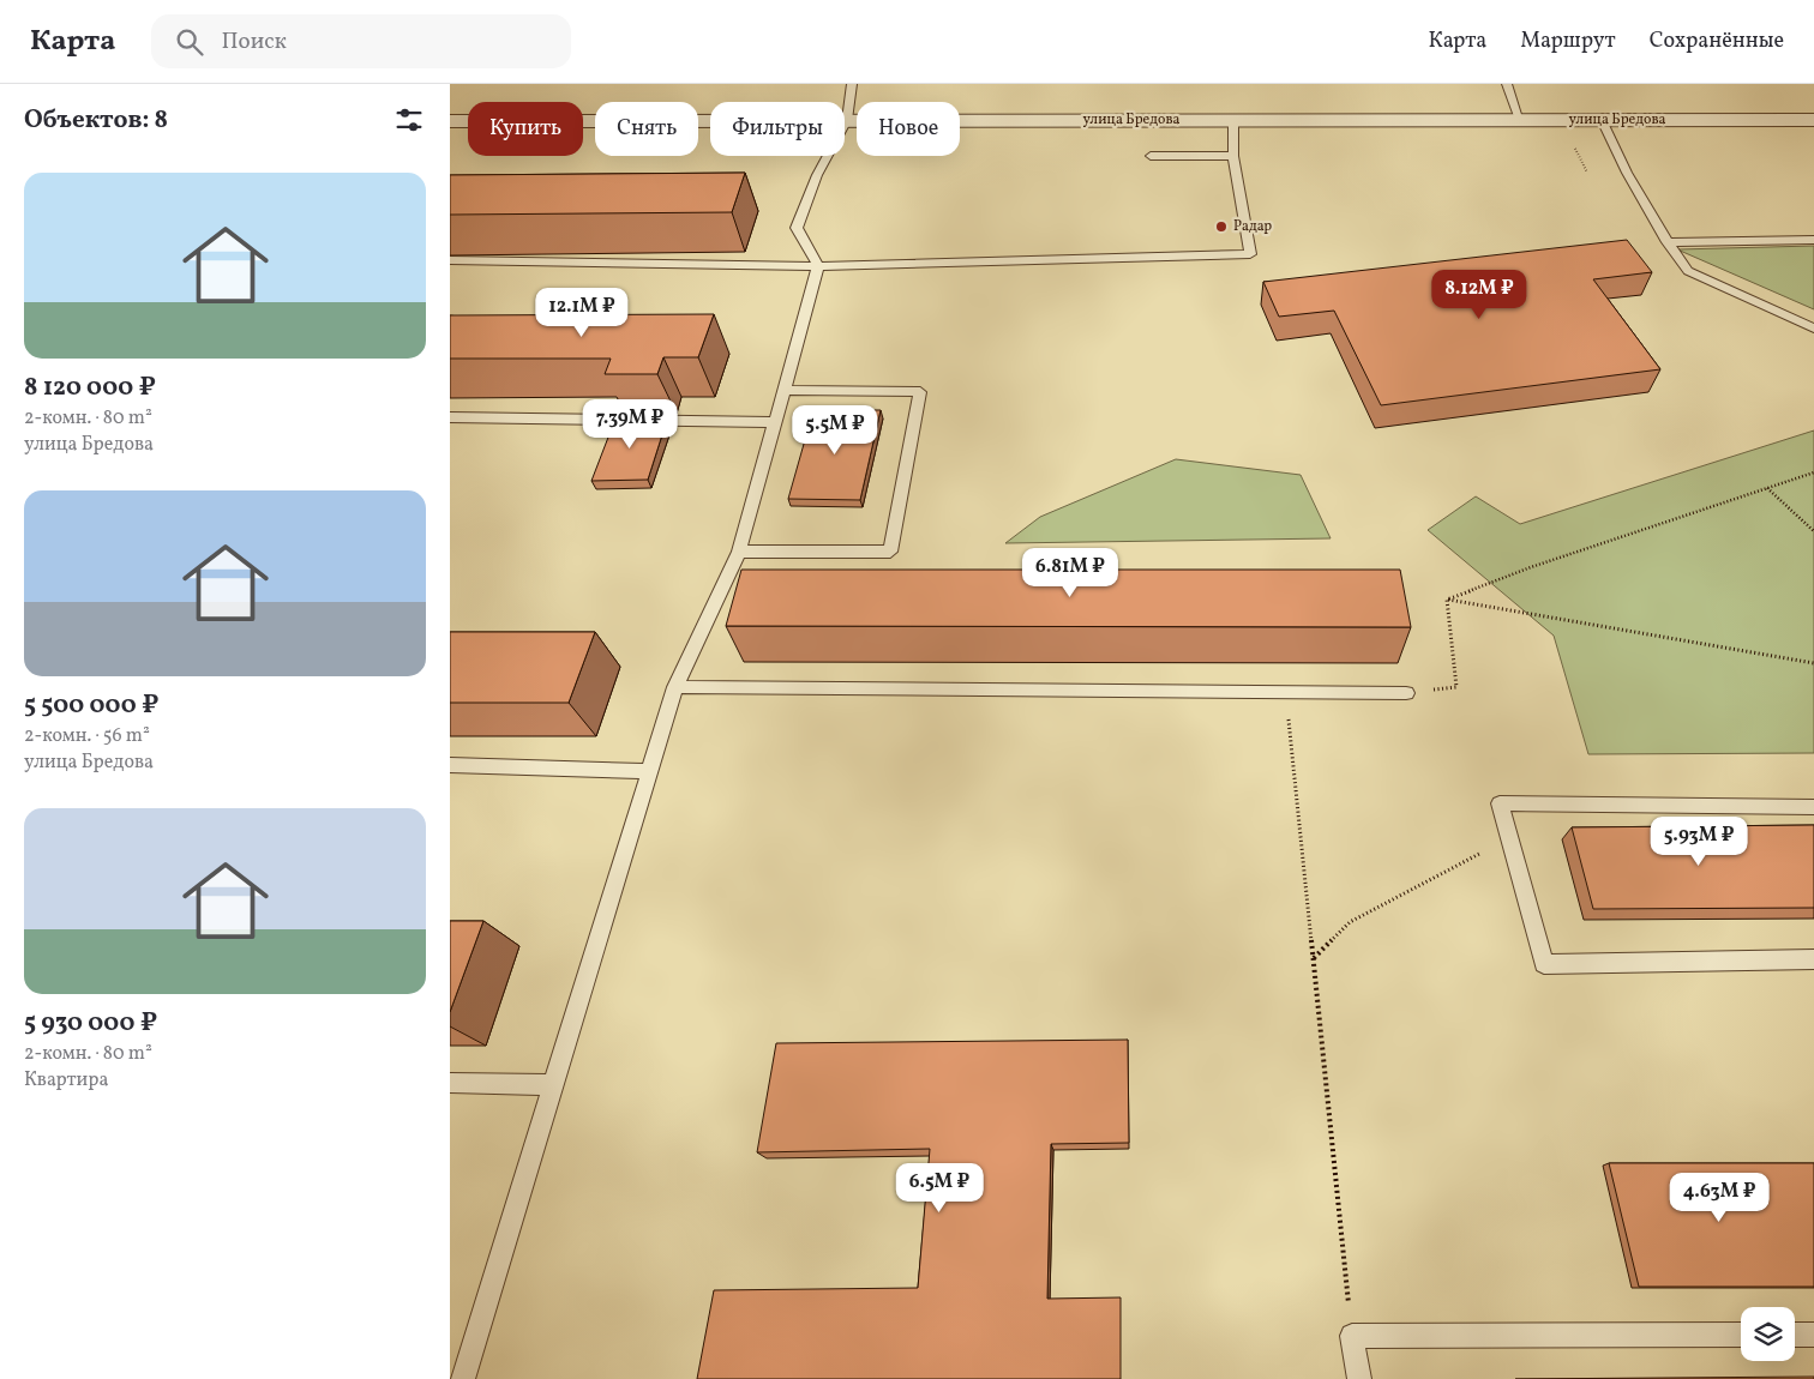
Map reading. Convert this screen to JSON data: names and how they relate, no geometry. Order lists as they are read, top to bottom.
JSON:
{
  "streets": {
    "street": ["улица Бредова"]
  },
  "places": ["Радар"],
  "page": {
    "header": "Карта",
    "search": "Поиск",
    "nav": ["Карта", "Маршрут", "Сохранённые"],
    "heading": "Объектов: 8",
    "chip": [
      "Купить",
      "Снять",
      "Фильтры",
      "Новое"
    ],
    "list": [
      {
        "name": "8 120 000 ₽",
        "note": "2-комн. · 80 m² · улица Бредова"
      },
      {
        "name": "5 500 000 ₽",
        "note": "2-комн. · 56 m² · улица Бредова"
      },
      {
        "name": "5 930 000 ₽",
        "note": "2-комн. · 80 m² · Квартира"
      }
    ],
    "price": [
      "8.12M ₽",
      "12.1M ₽",
      "7.39M ₽",
      "5.5M ₽",
      "6.81M ₽",
      "5.93M ₽",
      "6.5M ₽",
      "4.63M ₽"
    ]
  }
}
